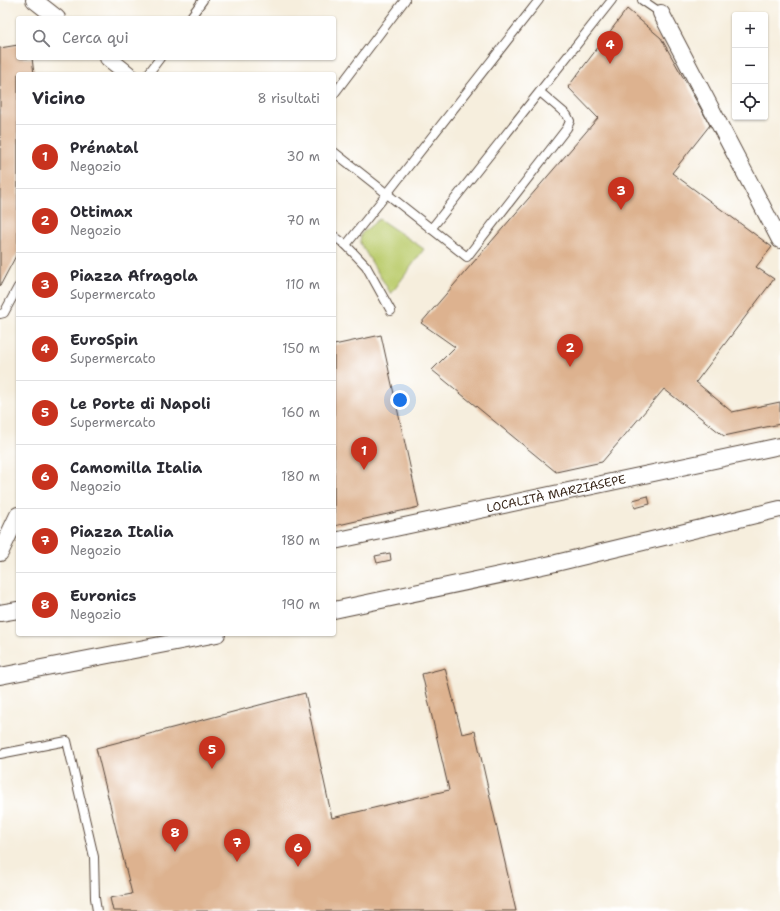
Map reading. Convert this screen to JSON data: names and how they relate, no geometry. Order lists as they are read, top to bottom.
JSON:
{
  "streets": {
    "street": ["LOCALITÀ MARZIASEPE"]
  },
  "page": {
    "map_buttons": ["+", "−"],
    "search": "Cerca qui",
    "pins": [
      "4",
      "3",
      "2",
      "1",
      "5",
      "8",
      "7",
      "6"
    ],
    "heading": ["Vicino", "8 risultati"],
    "list": [
      {
        "mark": "1",
        "name": "Prénatal",
        "note": "Negozio",
        "value": "30 m"
      },
      {
        "mark": "2",
        "name": "Ottimax",
        "note": "Negozio",
        "value": "70 m"
      },
      {
        "mark": "3",
        "name": "Piazza Afragola",
        "note": "Supermercato",
        "value": "110 m"
      },
      {
        "mark": "4",
        "name": "EuroSpin",
        "note": "Supermercato",
        "value": "150 m"
      },
      {
        "mark": "5",
        "name": "Le Porte di Napoli",
        "note": "Supermercato",
        "value": "160 m"
      },
      {
        "mark": "6",
        "name": "Camomilla Italia",
        "note": "Negozio",
        "value": "180 m"
      },
      {
        "mark": "7",
        "name": "Piazza Italia",
        "note": "Negozio",
        "value": "180 m"
      },
      {
        "mark": "8",
        "name": "Euronics",
        "note": "Negozio",
        "value": "190 m"
      }
    ]
  }
}
